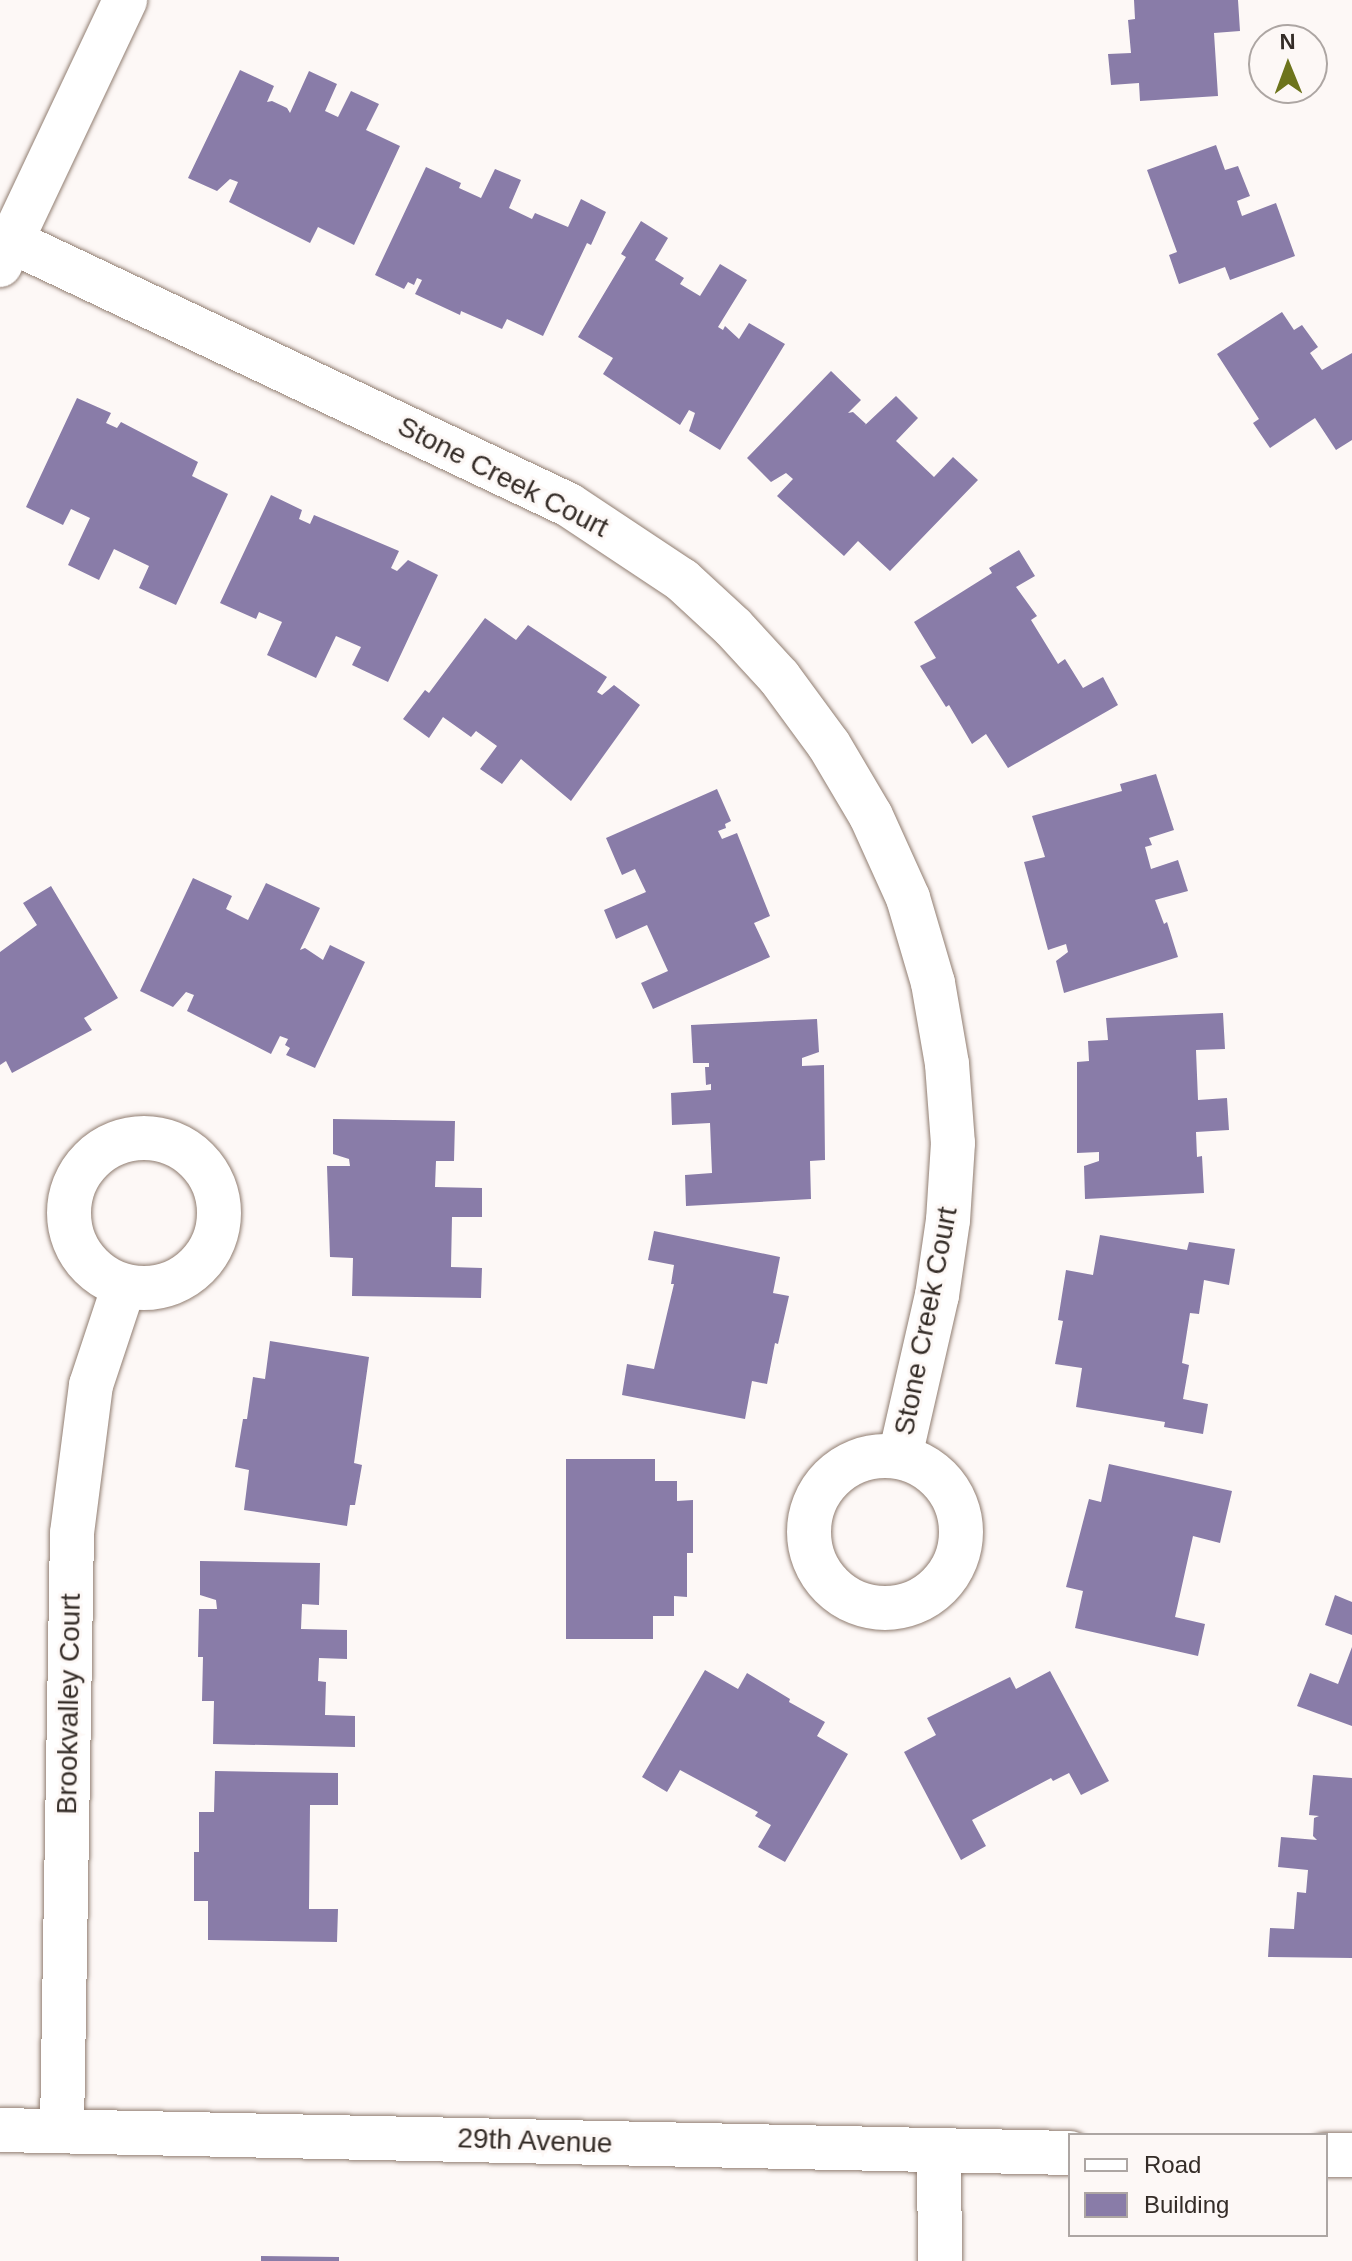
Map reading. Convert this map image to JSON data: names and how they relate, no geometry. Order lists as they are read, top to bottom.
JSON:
{
  "streets": {
    "street": ["Stone Creek Court", "Brookvalley Court", "29th Avenue"]
  },
  "crossings": [
    ["Brookvalley Court", "29th Avenue"]
  ],
  "legend": ["Road", "Building"],
  "north": "top"
}
